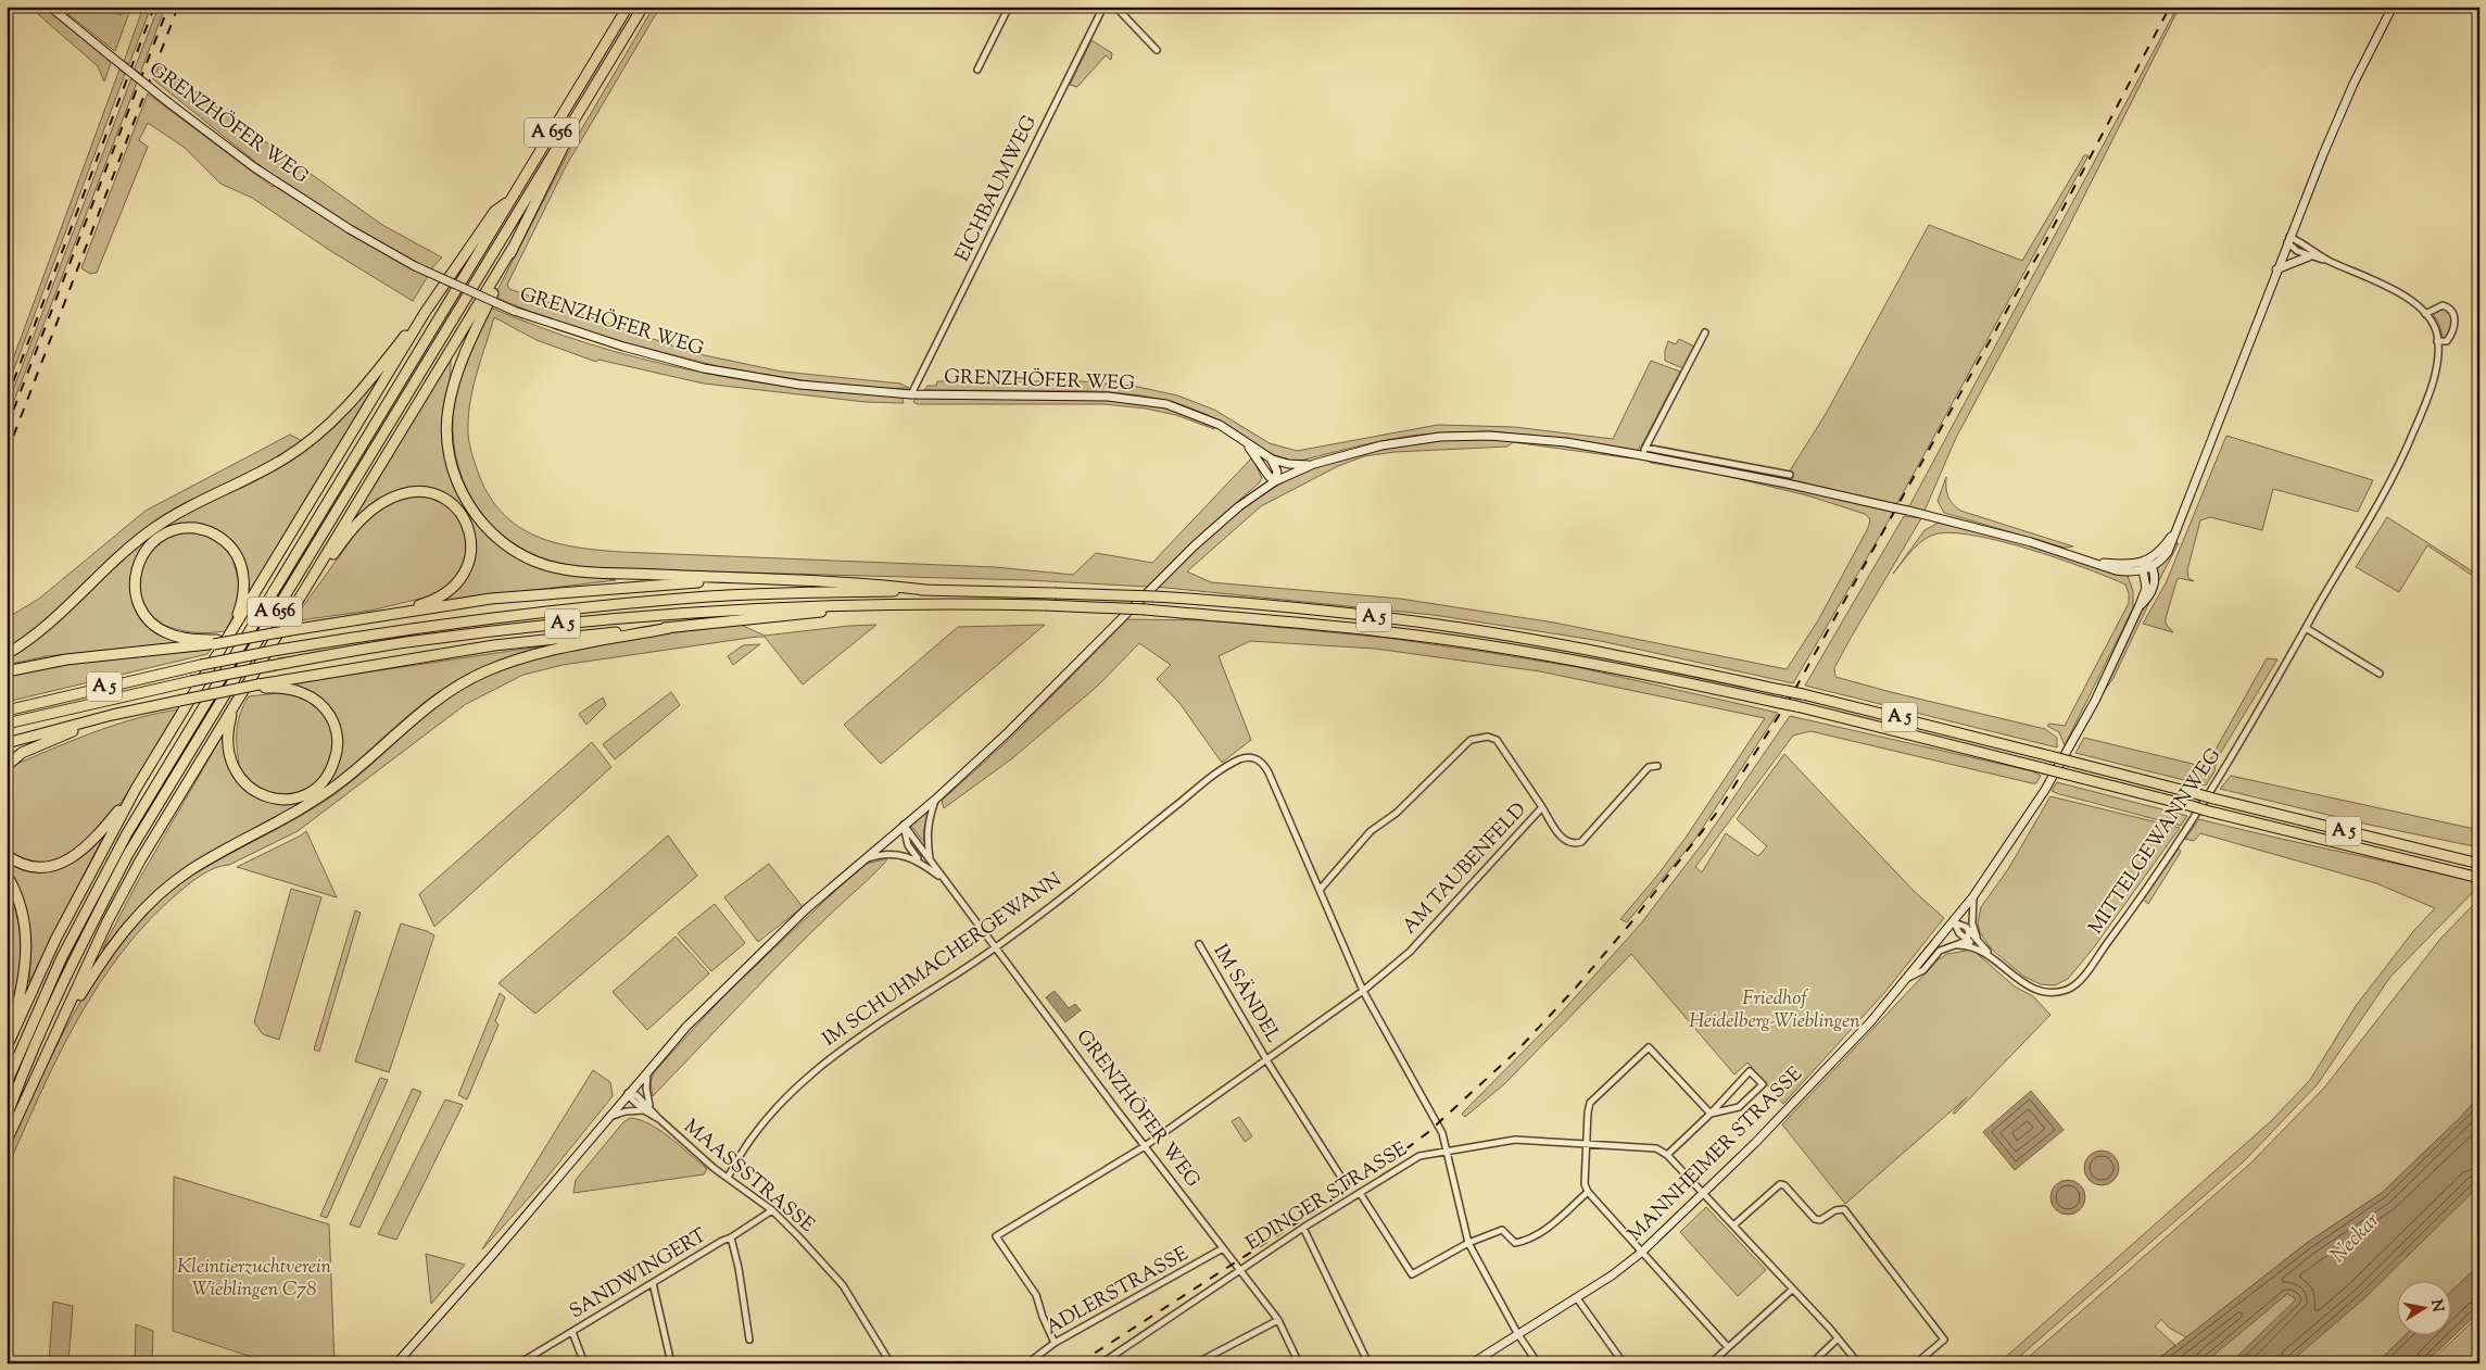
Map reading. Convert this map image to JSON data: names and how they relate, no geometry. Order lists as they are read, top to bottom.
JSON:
{
  "streets": {
    "highway": ["A 656", "A 5"],
    "main road": ["GRENZHÖFER WEG", "MANNHEIMER STRASSE"],
    "street": [
      "EICHBAUMWEG",
      "MITTELGEWANNWEG",
      "AM TAUBENFELD",
      "IM SCHUHMACHERGEWANN",
      "IM SÄNDEL",
      "MAASSSTRASSE",
      "EDINGER STRASSE",
      "SANDWINGERT",
      "ADLERSTRASSE"
    ]
  },
  "crossings": [
    ["GRENZHÖFER WEG", "EICHBAUMWEG"],
    ["GRENZHÖFER WEG", "AM TAUBENFELD"],
    ["GRENZHÖFER WEG", "IM SCHUHMACHERGEWANN"],
    ["GRENZHÖFER WEG", "EDINGER STRASSE"],
    ["GRENZHÖFER WEG", "ADLERSTRASSE"],
    ["A 656", "A 5"],
    ["MITTELGEWANNWEG", "MANNHEIMER STRASSE"],
    ["AM TAUBENFELD", "IM SCHUHMACHERGEWANN"],
    ["AM TAUBENFELD", "IM SÄNDEL"],
    ["AM TAUBENFELD", "ADLERSTRASSE"],
    ["IM SCHUHMACHERGEWANN", "MAASSSTRASSE"],
    ["MANNHEIMER STRASSE", "EDINGER STRASSE"],
    ["MAASSSTRASSE", "SANDWINGERT"]
  ],
  "water": ["Neckar"],
  "parks": ["Friedhof Heidelberg-Wieblingen", "Kleintierzuchtverein Wieblingen C78"],
  "north": "right"
}
